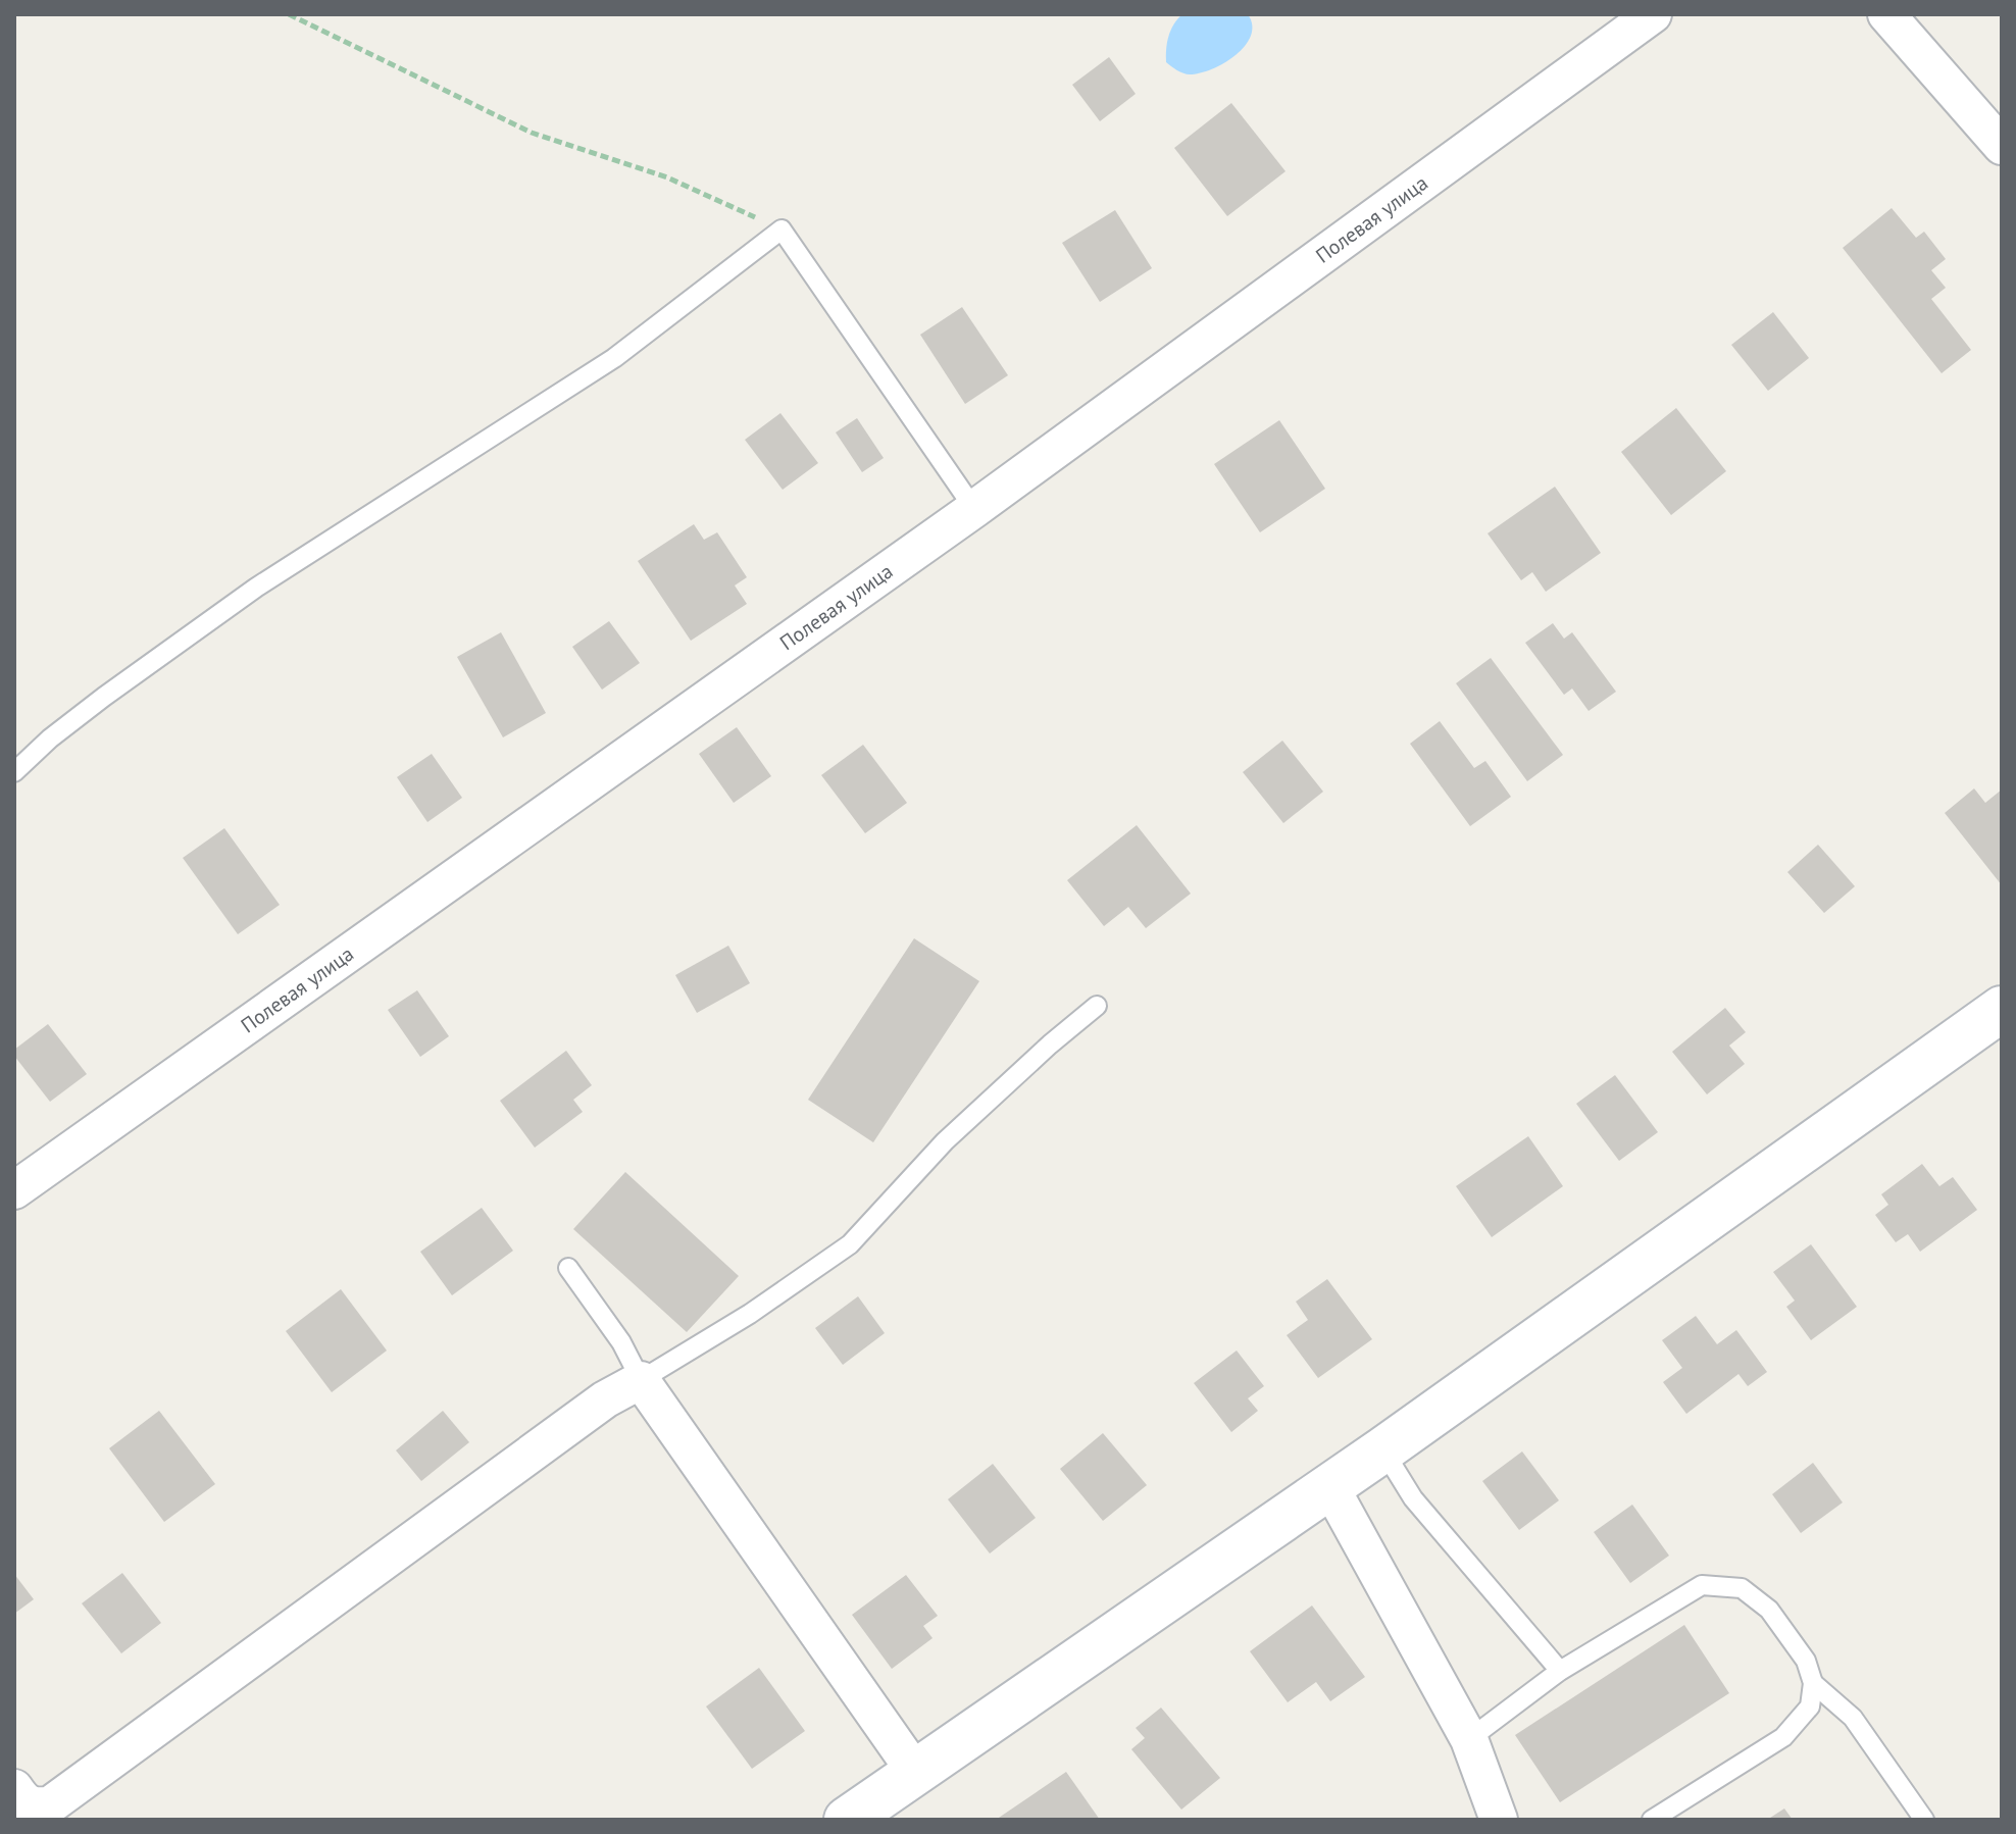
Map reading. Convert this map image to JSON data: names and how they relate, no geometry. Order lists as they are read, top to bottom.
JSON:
{
  "streets": {
    "street": ["Полевая улица"]
  }
}
